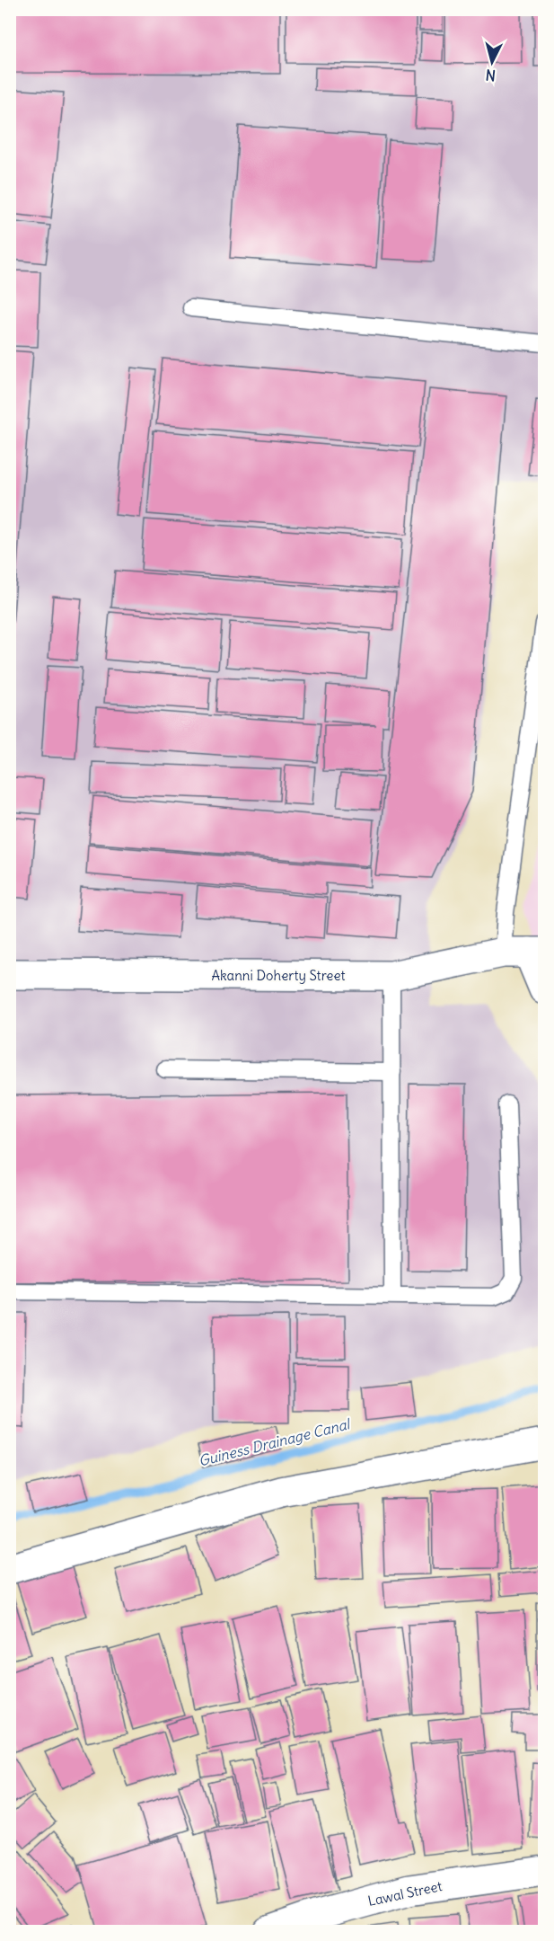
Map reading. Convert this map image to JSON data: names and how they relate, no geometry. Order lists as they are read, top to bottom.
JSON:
{
  "streets": {
    "street": ["Akanni Doherty Street", "Lawal Street"]
  },
  "water": ["Guiness Drainage Canal"],
  "north": "bottom"
}
